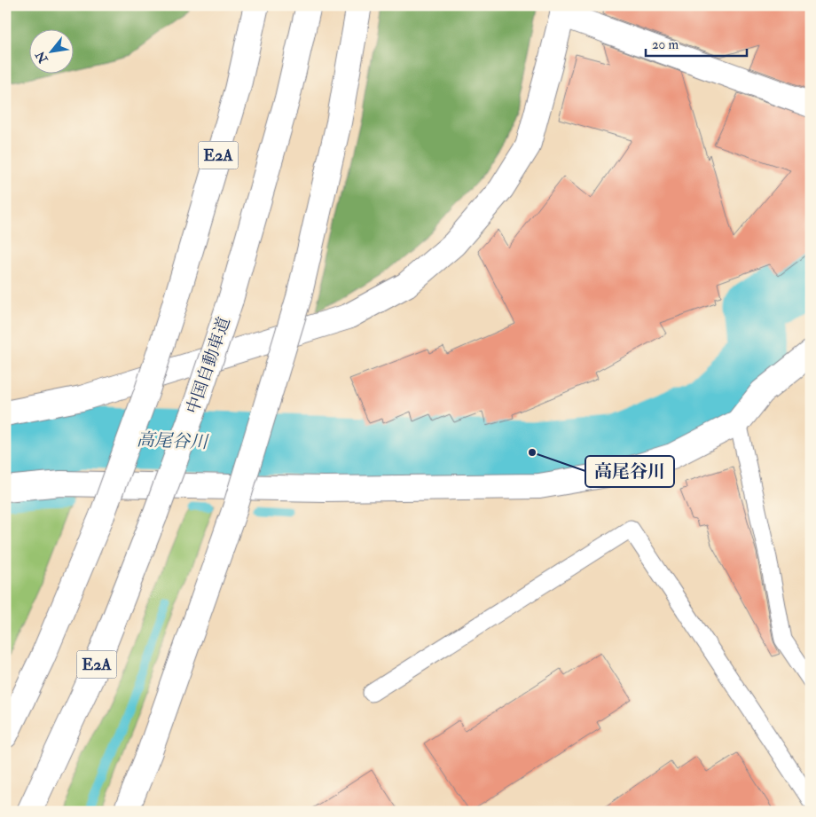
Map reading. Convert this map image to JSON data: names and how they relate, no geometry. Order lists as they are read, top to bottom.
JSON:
{
  "streets": {
    "main road": ["E2A", "中国自動車道"]
  },
  "water": ["高尾谷川"],
  "places": ["高尾谷川"],
  "scale_bar": "20 m",
  "north": "bottom left"
}
